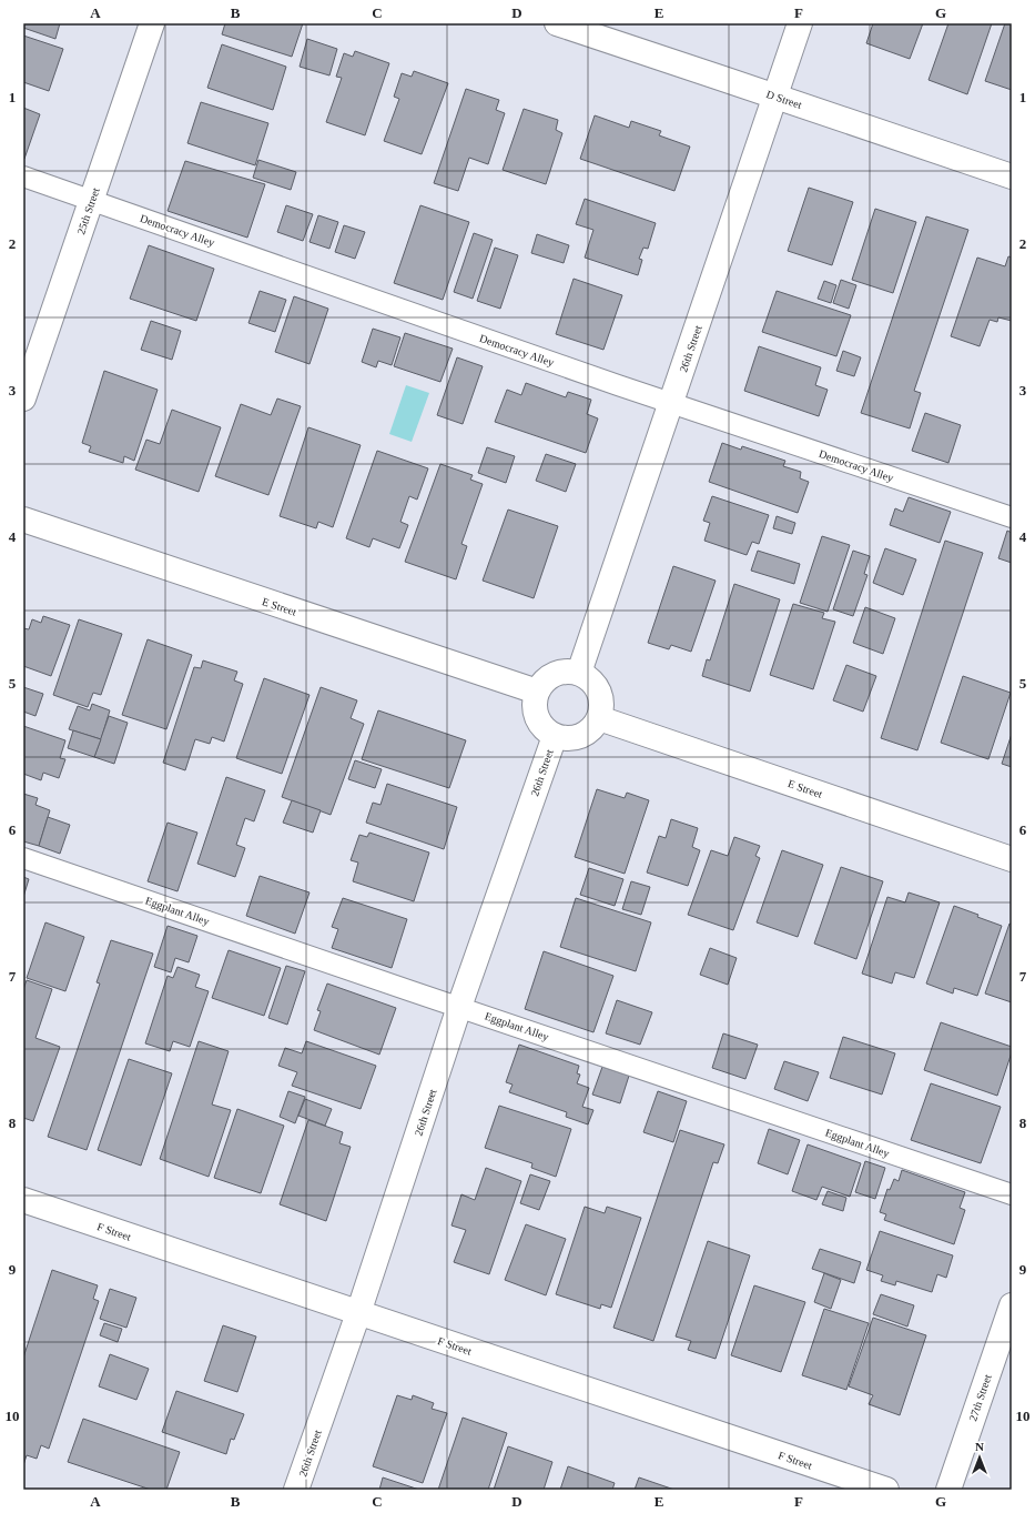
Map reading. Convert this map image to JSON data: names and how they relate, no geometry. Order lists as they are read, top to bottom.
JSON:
{
  "streets": {
    "street": [
      "D Street",
      "25th Street",
      "26th Street",
      "E Street",
      "F Street",
      "27th Street"
    ],
    "lane": ["Democracy Alley", "Eggplant Alley"]
  },
  "crossings": [
    ["D Street", "26th Street"],
    ["25th Street", "Democracy Alley"],
    ["Democracy Alley", "26th Street"],
    ["26th Street", "E Street"],
    ["26th Street", "Eggplant Alley"],
    ["26th Street", "F Street"]
  ],
  "north": "top",
  "grid": {
    "columns": [
      "A",
      "B",
      "C",
      "D",
      "E",
      "F",
      "G"
    ],
    "rows": [
      "1",
      "2",
      "3",
      "4",
      "5",
      "6",
      "7",
      "8",
      "9",
      "10"
    ]
  }
}
